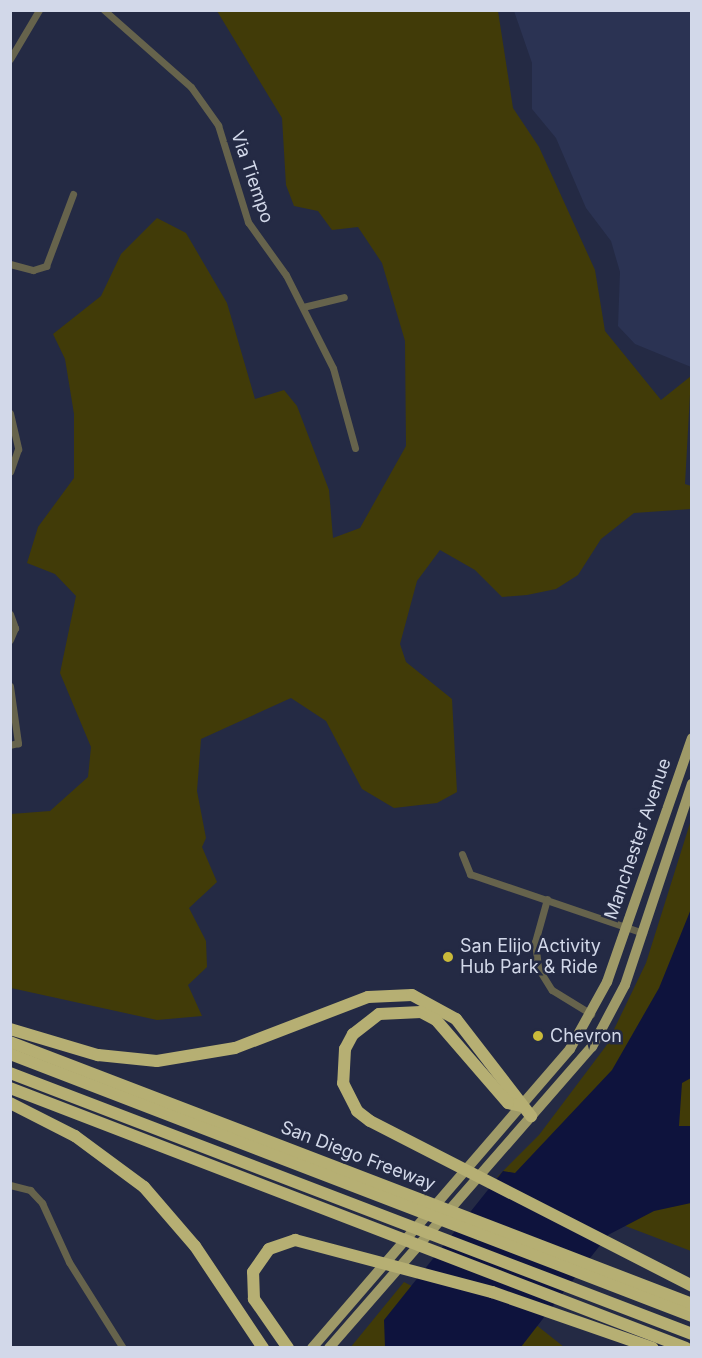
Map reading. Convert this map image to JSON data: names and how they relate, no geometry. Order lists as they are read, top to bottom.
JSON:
{
  "streets": {
    "highway": ["San Diego Freeway"],
    "main road": ["Manchester Avenue"],
    "street": ["Via Tiempo"]
  },
  "places": ["San Elijo Activity Hub Park & Ride", "Chevron"]
}
